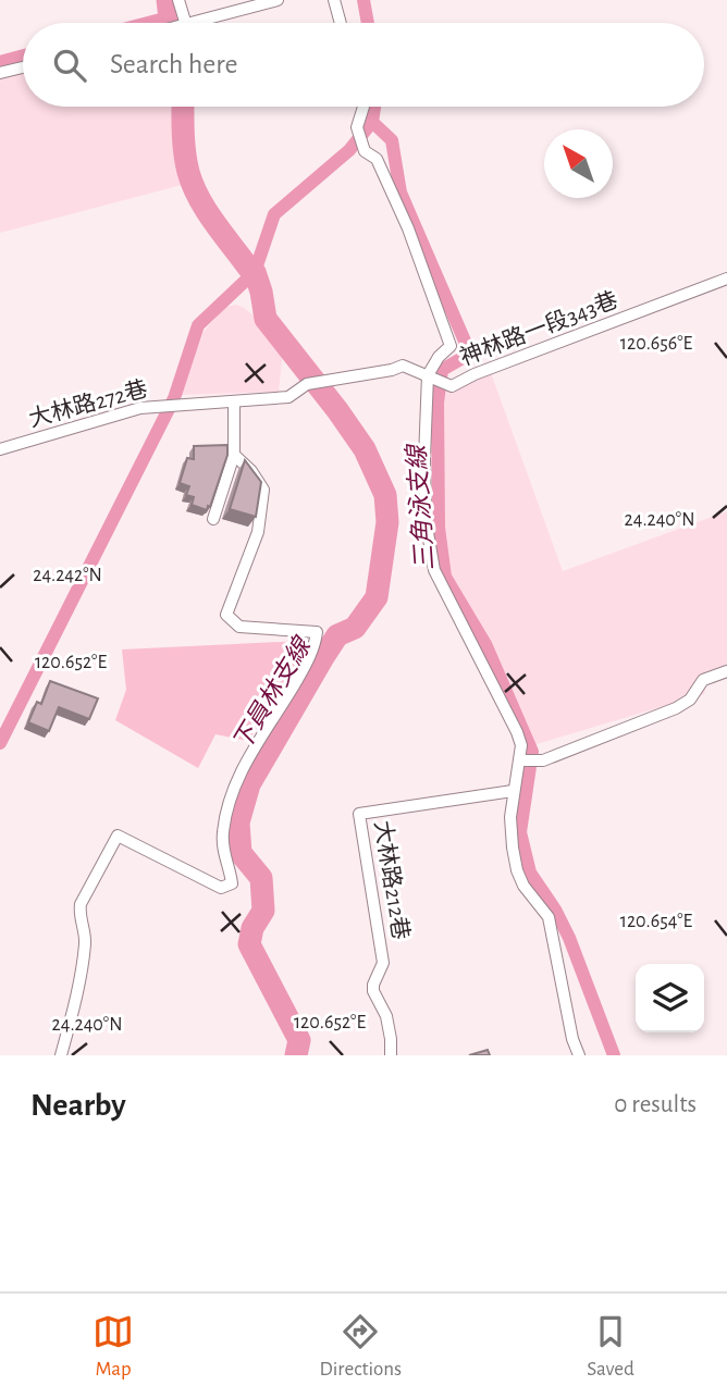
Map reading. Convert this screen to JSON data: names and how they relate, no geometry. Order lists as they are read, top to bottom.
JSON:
{
  "streets": {
    "street": ["神林路一段343巷", "大林路272巷", "大林路212巷"]
  },
  "crossings": [
    ["神林路一段343巷", "大林路272巷"]
  ],
  "water": ["三角泳支線", "下員林支線"],
  "north": "top left",
  "page": {
    "search": "Search here",
    "heading": ["Nearby", "0 results"],
    "nav": ["Map", "Directions", "Saved"]
  },
  "coordinates": [
    "120.656°E",
    "24.240°N",
    "24.242°N",
    "120.652°E",
    "120.654°E"
  ]
}
